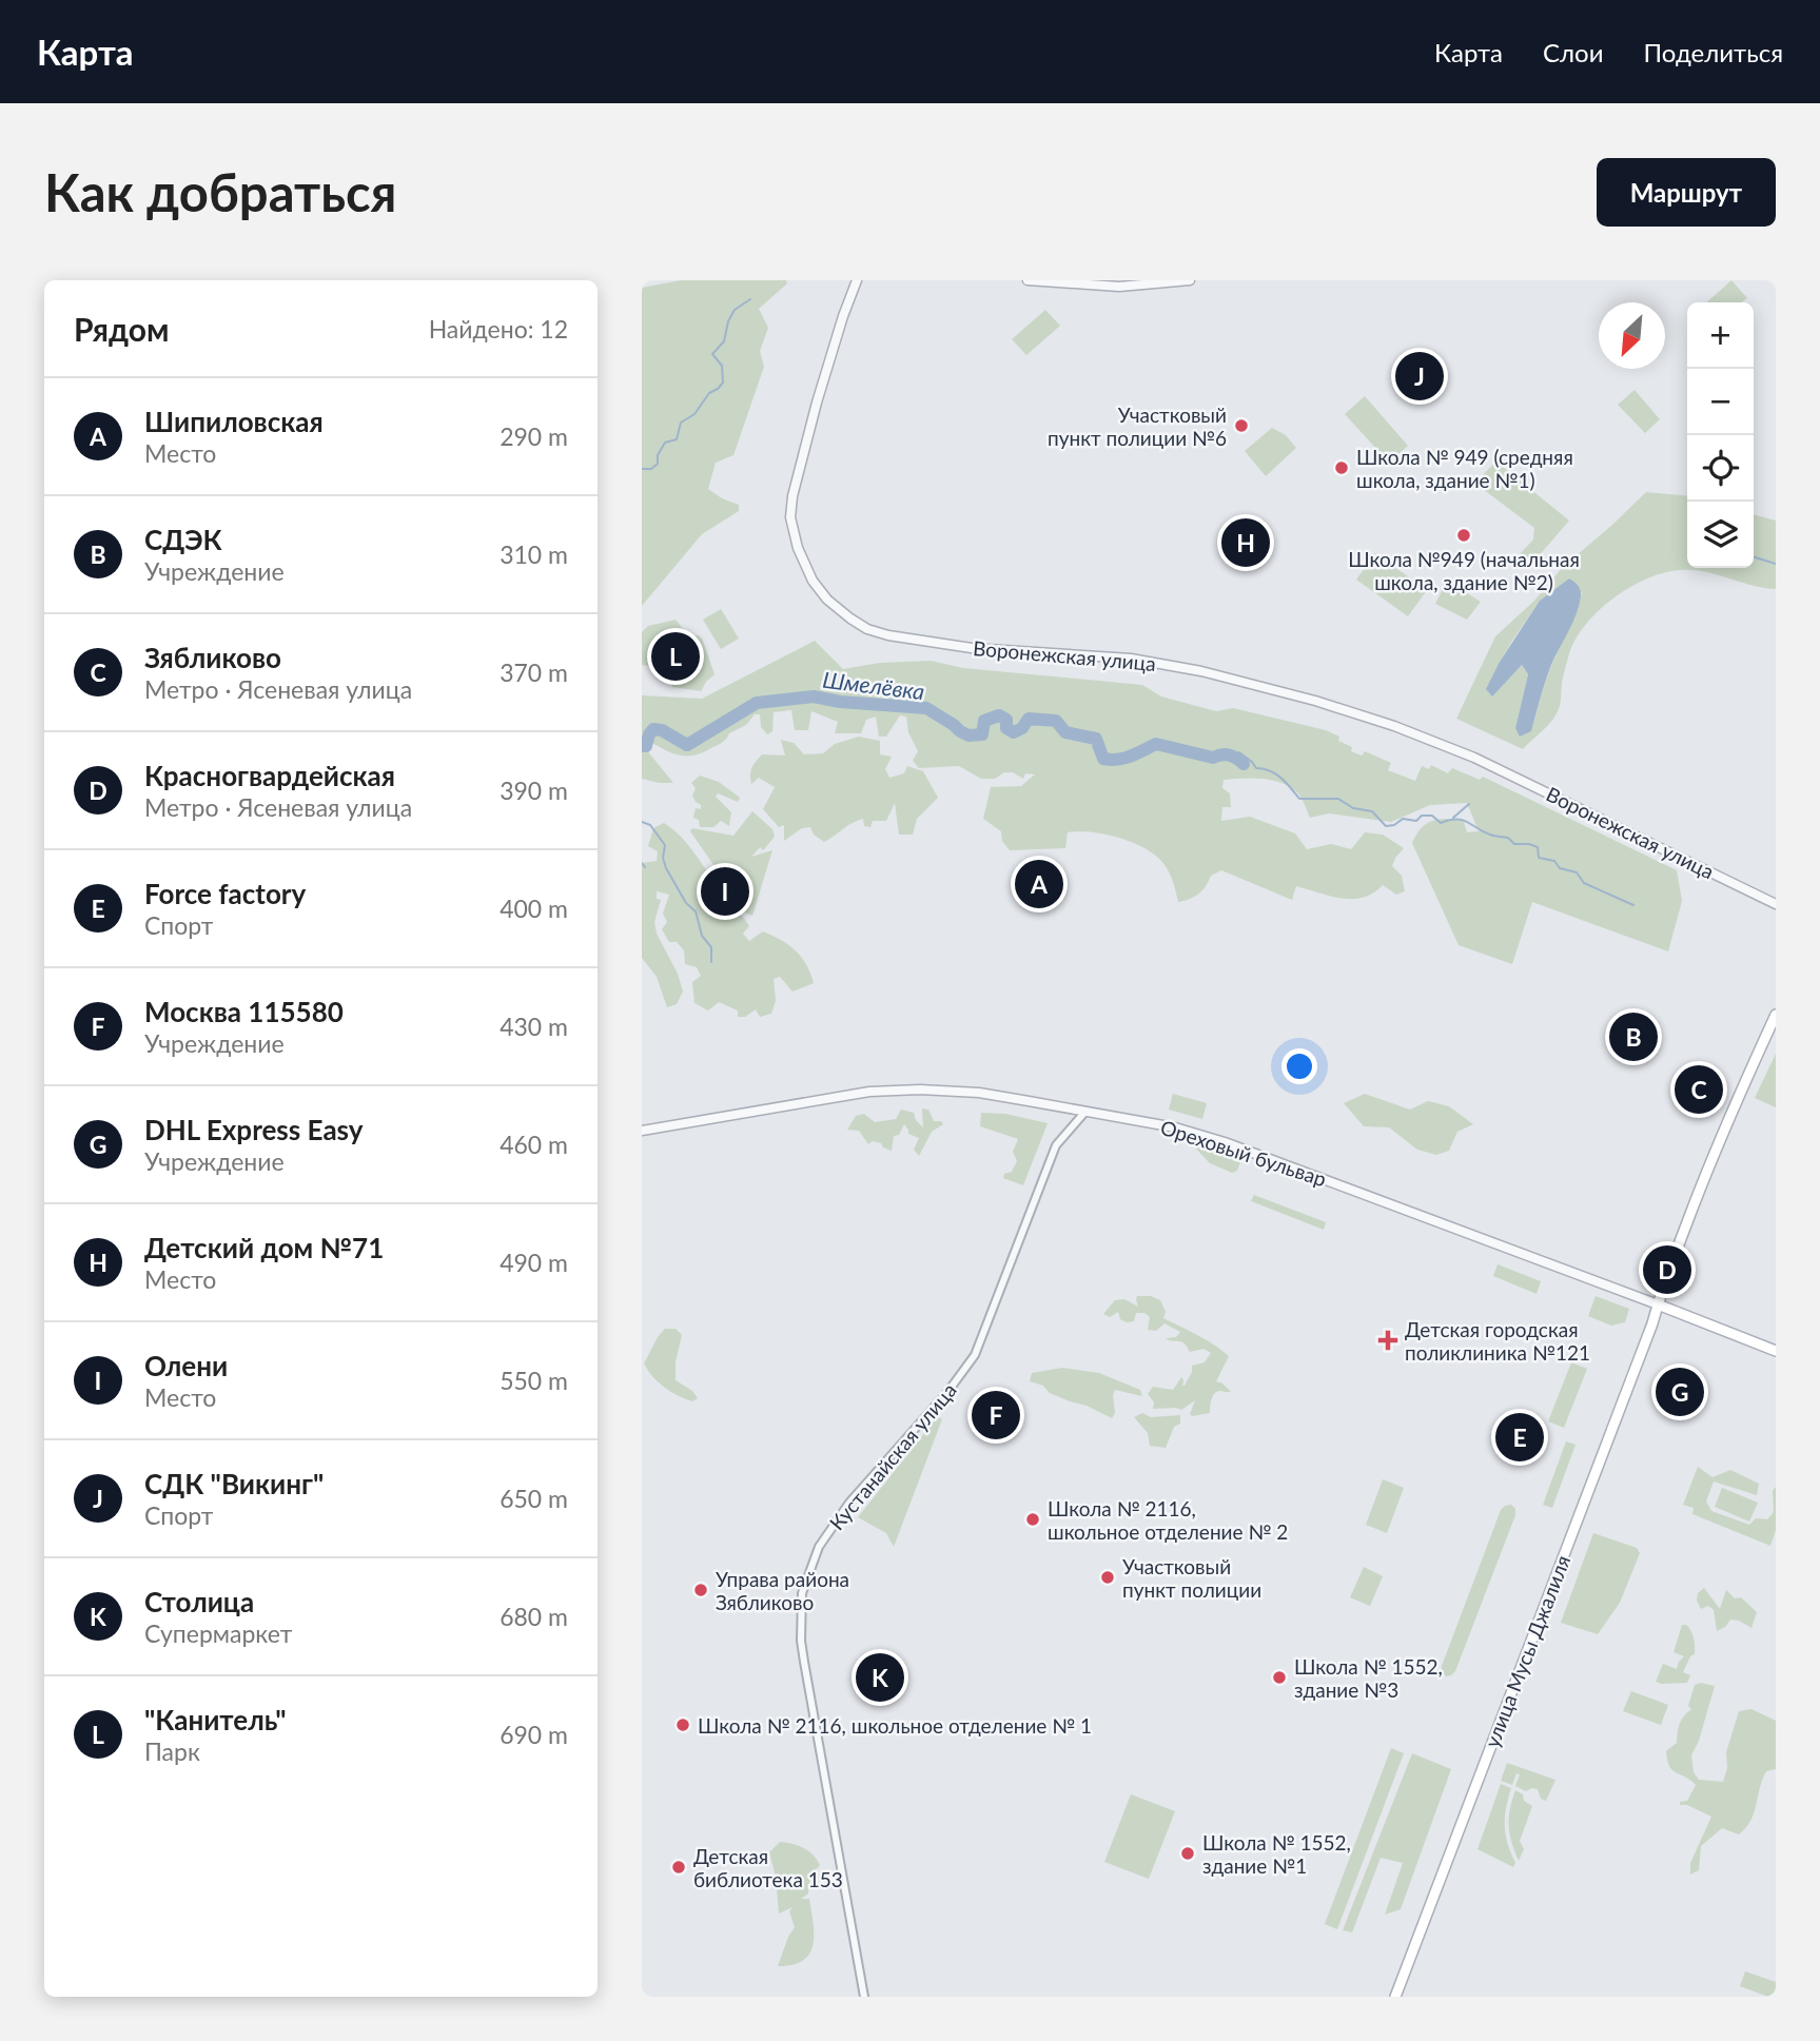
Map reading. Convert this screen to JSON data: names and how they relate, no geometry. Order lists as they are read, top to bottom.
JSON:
{
  "streets": {
    "main road": ["Ореховый бульвар", "улица Мусы Джалиля"],
    "street": ["Воронежская улица", "Кустанайская улица"]
  },
  "crossings": [
    ["Ореховый бульвар", "Кустанайская улица"],
    ["Ореховый бульвар", "улица Мусы Джалиля"]
  ],
  "water": ["Шмелёвка"],
  "places": {
    "other": [
      "Участковый пункт полиции №6",
      "Школа № 949 (средняя школа, здание №1)",
      "Школа №949 (начальная школа, здание №2)",
      "Школа № 2116, школьное отделение № 2",
      "Участковый пункт полиции",
      "Управа района Зябликово",
      "Школа № 1552, здание №3",
      "Школа № 2116, школьное отделение № 1",
      "Школа № 1552, здание №1",
      "Детская библиотека 153"
    ],
    "health": ["Детская городская поликлиника №121"]
  },
  "north": "bottom left",
  "page": {
    "header": "Карта",
    "nav": ["Карта", "Слои", "Поделиться"],
    "buttons": "Маршрут",
    "title": "Как добраться",
    "heading": ["Рядом", "Найдено: 12"],
    "map_buttons": ["+", "−"],
    "pins": [
      "J",
      "H",
      "L",
      "A",
      "I",
      "B",
      "C",
      "D",
      "G",
      "F",
      "E",
      "K"
    ],
    "list": [
      {
        "mark": "A",
        "name": "Шипиловская",
        "note": "Место",
        "value": "290 m"
      },
      {
        "mark": "B",
        "name": "СДЭК",
        "note": "Учреждение",
        "value": "310 m"
      },
      {
        "mark": "C",
        "name": "Зябликово",
        "note": "Метро · Ясеневая улица",
        "value": "370 m"
      },
      {
        "mark": "D",
        "name": "Красногвардейская",
        "note": "Метро · Ясеневая улица",
        "value": "390 m"
      },
      {
        "mark": "E",
        "name": "Force factory",
        "note": "Спорт",
        "value": "400 m"
      },
      {
        "mark": "F",
        "name": "Москва 115580",
        "note": "Учреждение",
        "value": "430 m"
      },
      {
        "mark": "G",
        "name": "DHL Express Easy",
        "note": "Учреждение",
        "value": "460 m"
      },
      {
        "mark": "H",
        "name": "Детский дом №71",
        "note": "Место",
        "value": "490 m"
      },
      {
        "mark": "I",
        "name": "Олени",
        "note": "Место",
        "value": "550 m"
      },
      {
        "mark": "J",
        "name": "СДК \"Викинг\"",
        "note": "Спорт",
        "value": "650 m"
      },
      {
        "mark": "K",
        "name": "Столица",
        "note": "Супермаркет",
        "value": "680 m"
      },
      {
        "mark": "L",
        "name": "\"Канитель\"",
        "note": "Парк",
        "value": "690 m"
      }
    ]
  }
}
